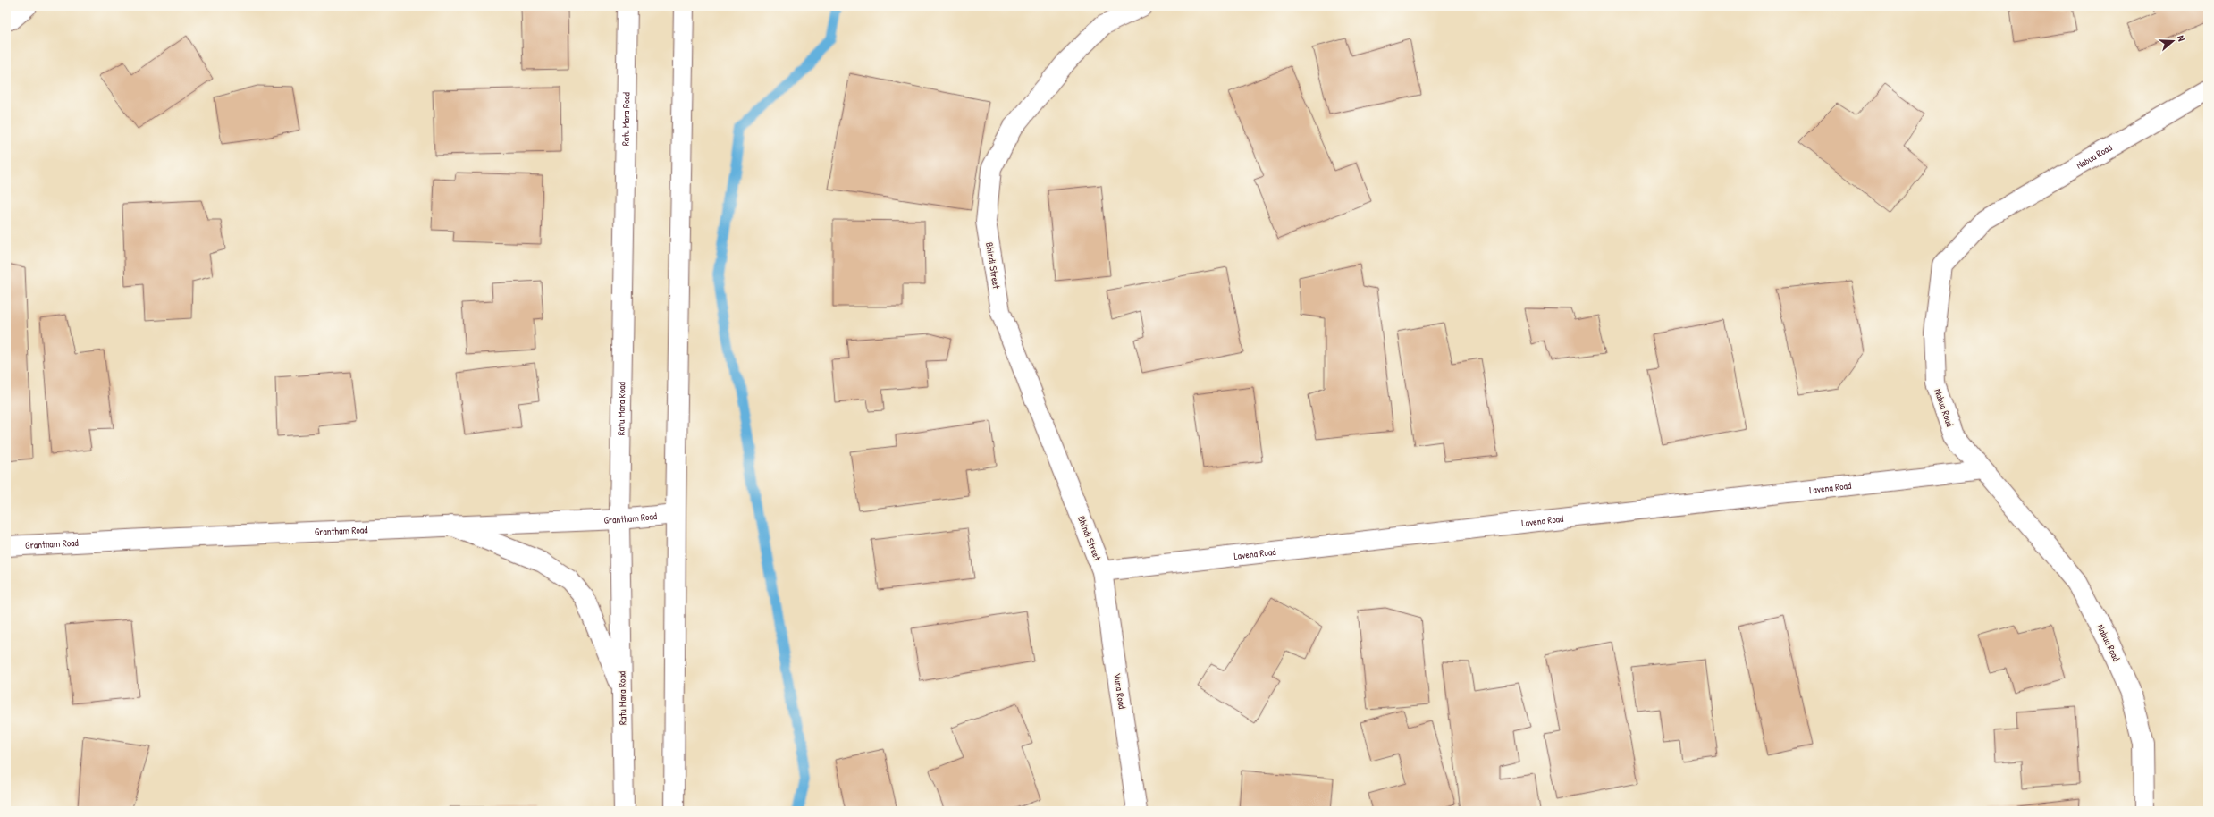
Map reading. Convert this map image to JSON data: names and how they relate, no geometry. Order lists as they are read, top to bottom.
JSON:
{
  "streets": {
    "main road": [
      "Ratu Mara Road",
      "Nabua Road",
      "Bhindi Street",
      "Lavena Road",
      "Grantham Road",
      "Vuna Road"
    ]
  },
  "crossings": [
    ["Ratu Mara Road", "Grantham Road"],
    ["Nabua Road", "Lavena Road"],
    ["Bhindi Street", "Lavena Road"],
    ["Bhindi Street", "Vuna Road"],
    ["Lavena Road", "Vuna Road"]
  ],
  "north": "right"
}
